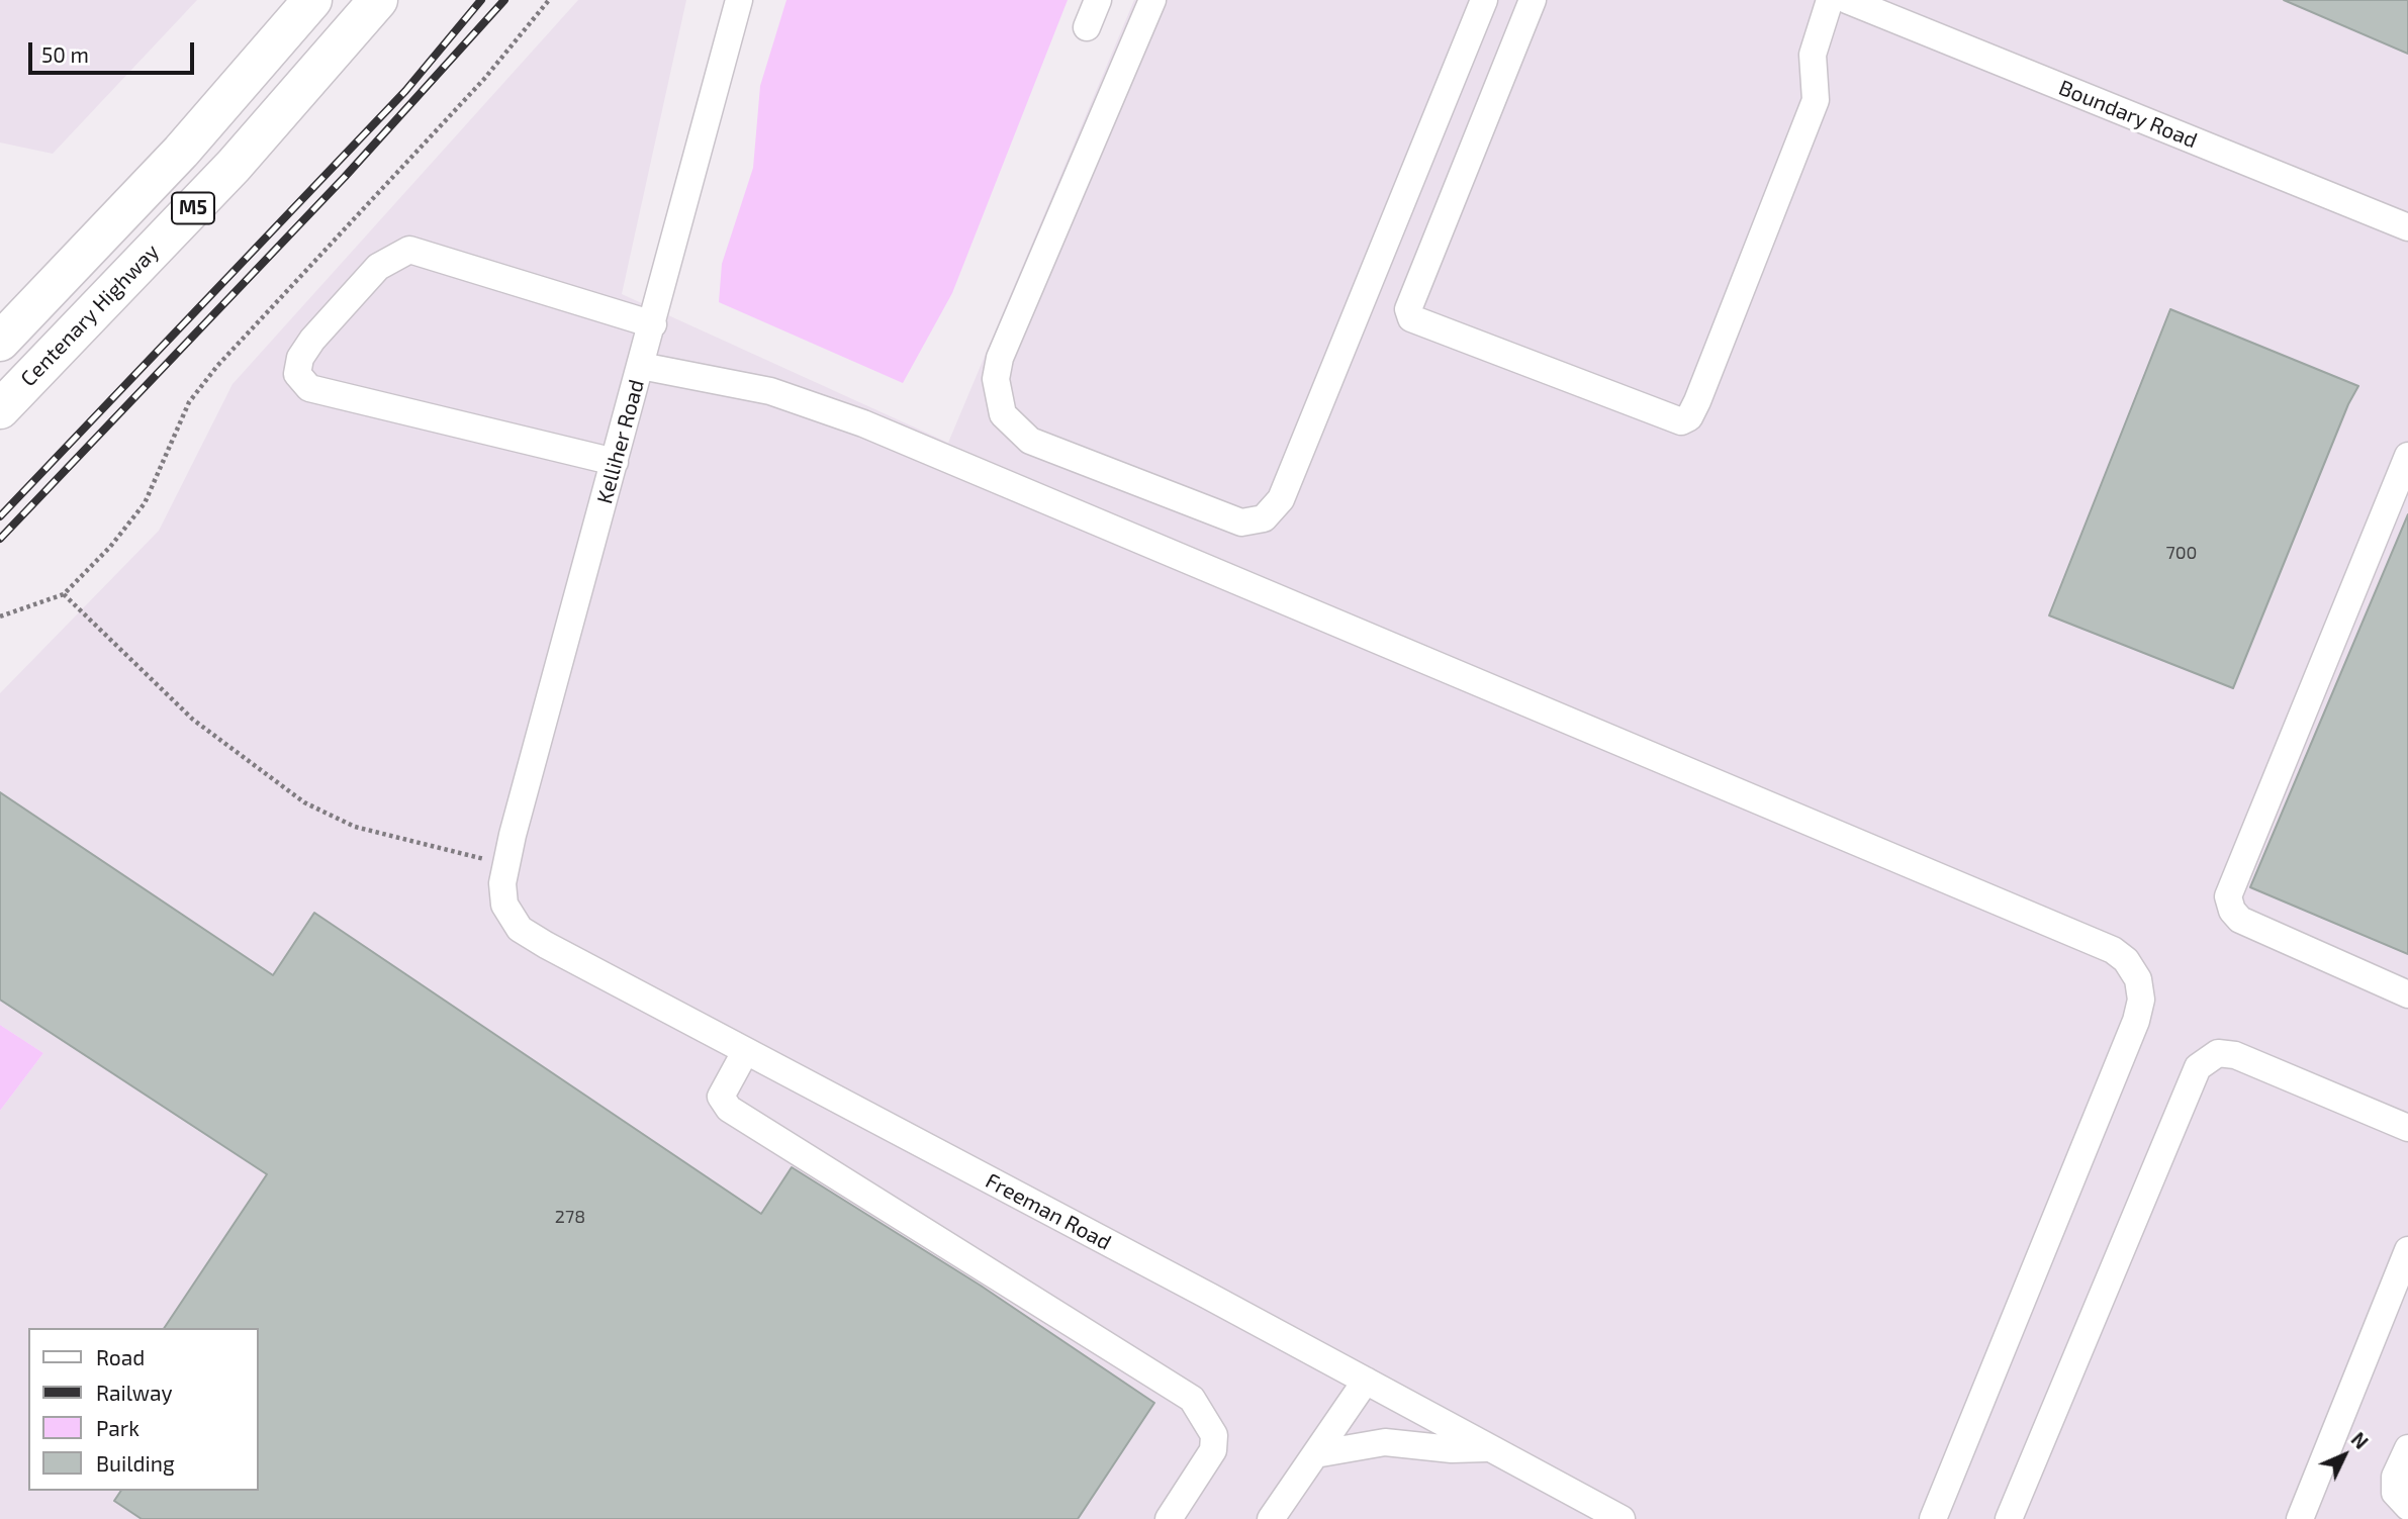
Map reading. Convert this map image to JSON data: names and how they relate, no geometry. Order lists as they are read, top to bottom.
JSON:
{
  "streets": {
    "highway": ["M5", "Centenary Highway"],
    "street": ["Boundary Road", "Kelliher Road", "Freeman Road"]
  },
  "crossings": [
    ["Kelliher Road", "Freeman Road"]
  ],
  "house_numbers": ["700", "278"],
  "legend": [
    "Road",
    "Railway",
    "Park",
    "Building"
  ],
  "scale_bar": "50 m",
  "north": "top right"
}
